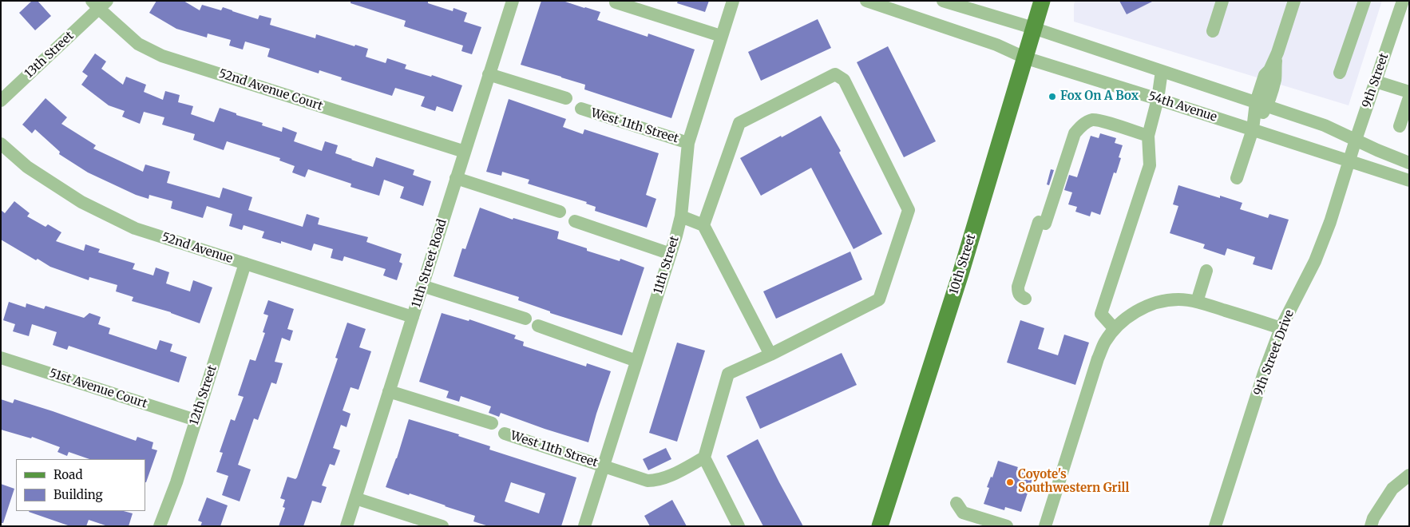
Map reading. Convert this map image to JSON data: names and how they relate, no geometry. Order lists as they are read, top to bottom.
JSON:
{
  "streets": {
    "main road": ["10th Street"],
    "street": [
      "13th Street",
      "9th Street",
      "52nd Avenue Court",
      "54th Avenue",
      "West 11th Street",
      "52nd Avenue",
      "11th Street Road",
      "11th Street",
      "9th Street Drive",
      "51st Avenue Court",
      "12th Street"
    ]
  },
  "crossings": [
    ["13th Street", "52nd Avenue Court"],
    ["9th Street", "54th Avenue"],
    ["9th Street", "9th Street Drive"],
    ["52nd Avenue Court", "11th Street Road"],
    ["54th Avenue", "10th Street"],
    ["54th Avenue", "9th Street Drive"],
    ["West 11th Street", "11th Street"],
    ["52nd Avenue", "11th Street Road"],
    ["52nd Avenue", "12th Street"],
    ["51st Avenue Court", "12th Street"]
  ],
  "places": ["Fox On A Box", "Coyote's Southwestern Grill"],
  "legend": ["Road", "Building"]
}
